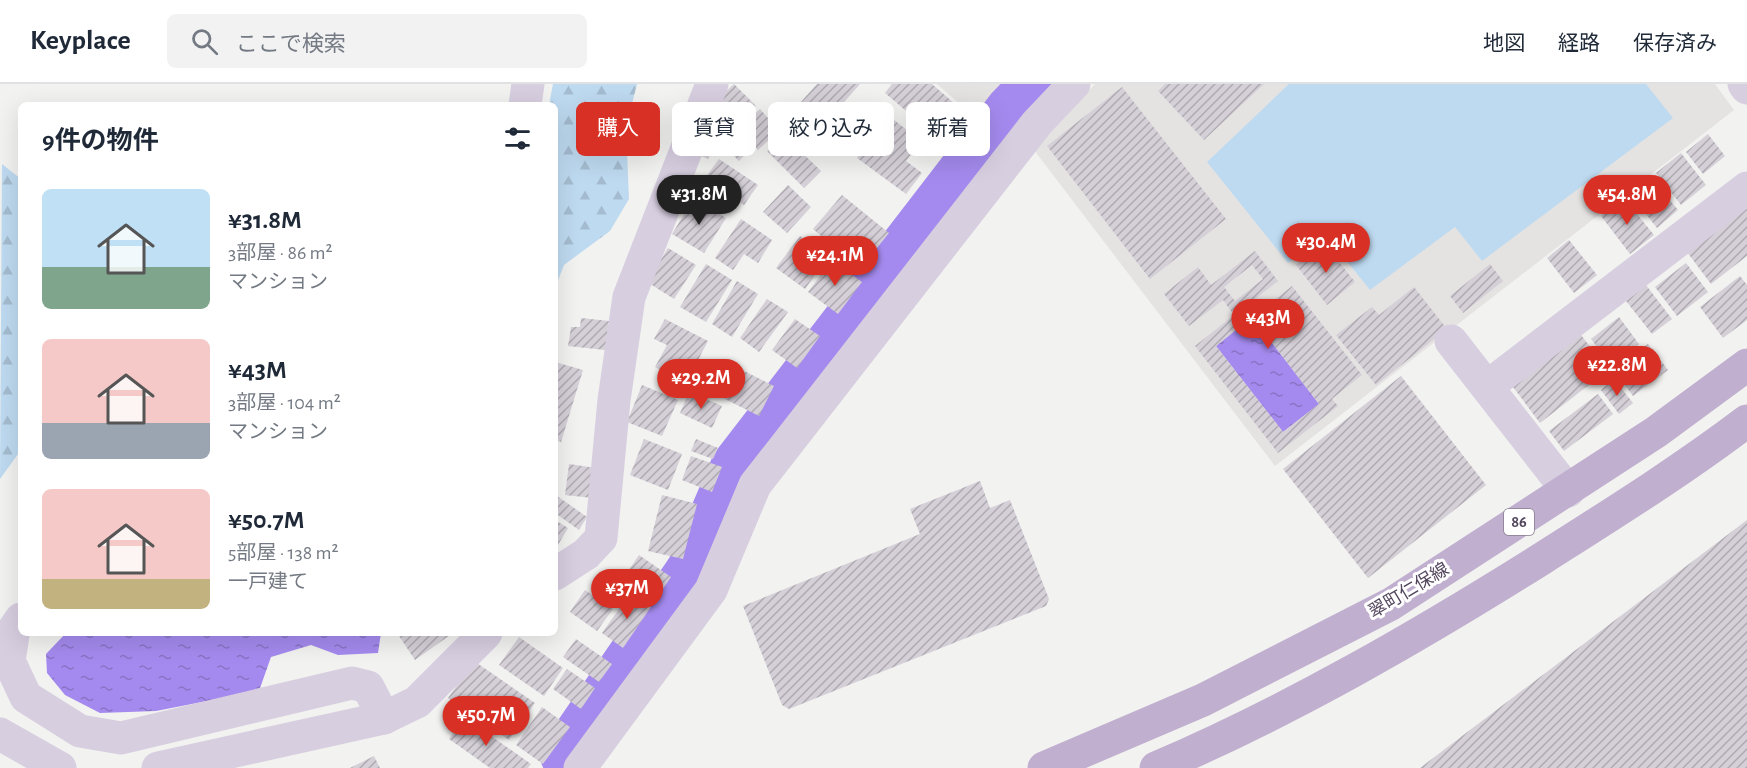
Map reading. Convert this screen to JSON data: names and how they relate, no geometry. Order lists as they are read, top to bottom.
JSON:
{
  "streets": {
    "main road": ["86", "翠町仁保線"]
  },
  "page": {
    "header": "Keyplace",
    "search": "ここで検索",
    "nav": ["地図", "経路", "保存済み"],
    "chip": [
      "購入",
      "賃貸",
      "絞り込み",
      "新着"
    ],
    "heading": "9件の物件",
    "list": [
      {
        "name": "¥31.8M",
        "note": "3部屋 · 86 m² · マンション"
      },
      {
        "name": "¥43M",
        "note": "3部屋 · 104 m² · マンション"
      },
      {
        "name": "¥50.7M",
        "note": "5部屋 · 138 m² · 一戸建て"
      }
    ],
    "price": [
      "¥31.8M",
      "¥54.8M",
      "¥30.4M",
      "¥24.1M",
      "¥43M",
      "¥22.8M",
      "¥29.2M",
      "¥37M",
      "¥50.7M"
    ]
  }
}
